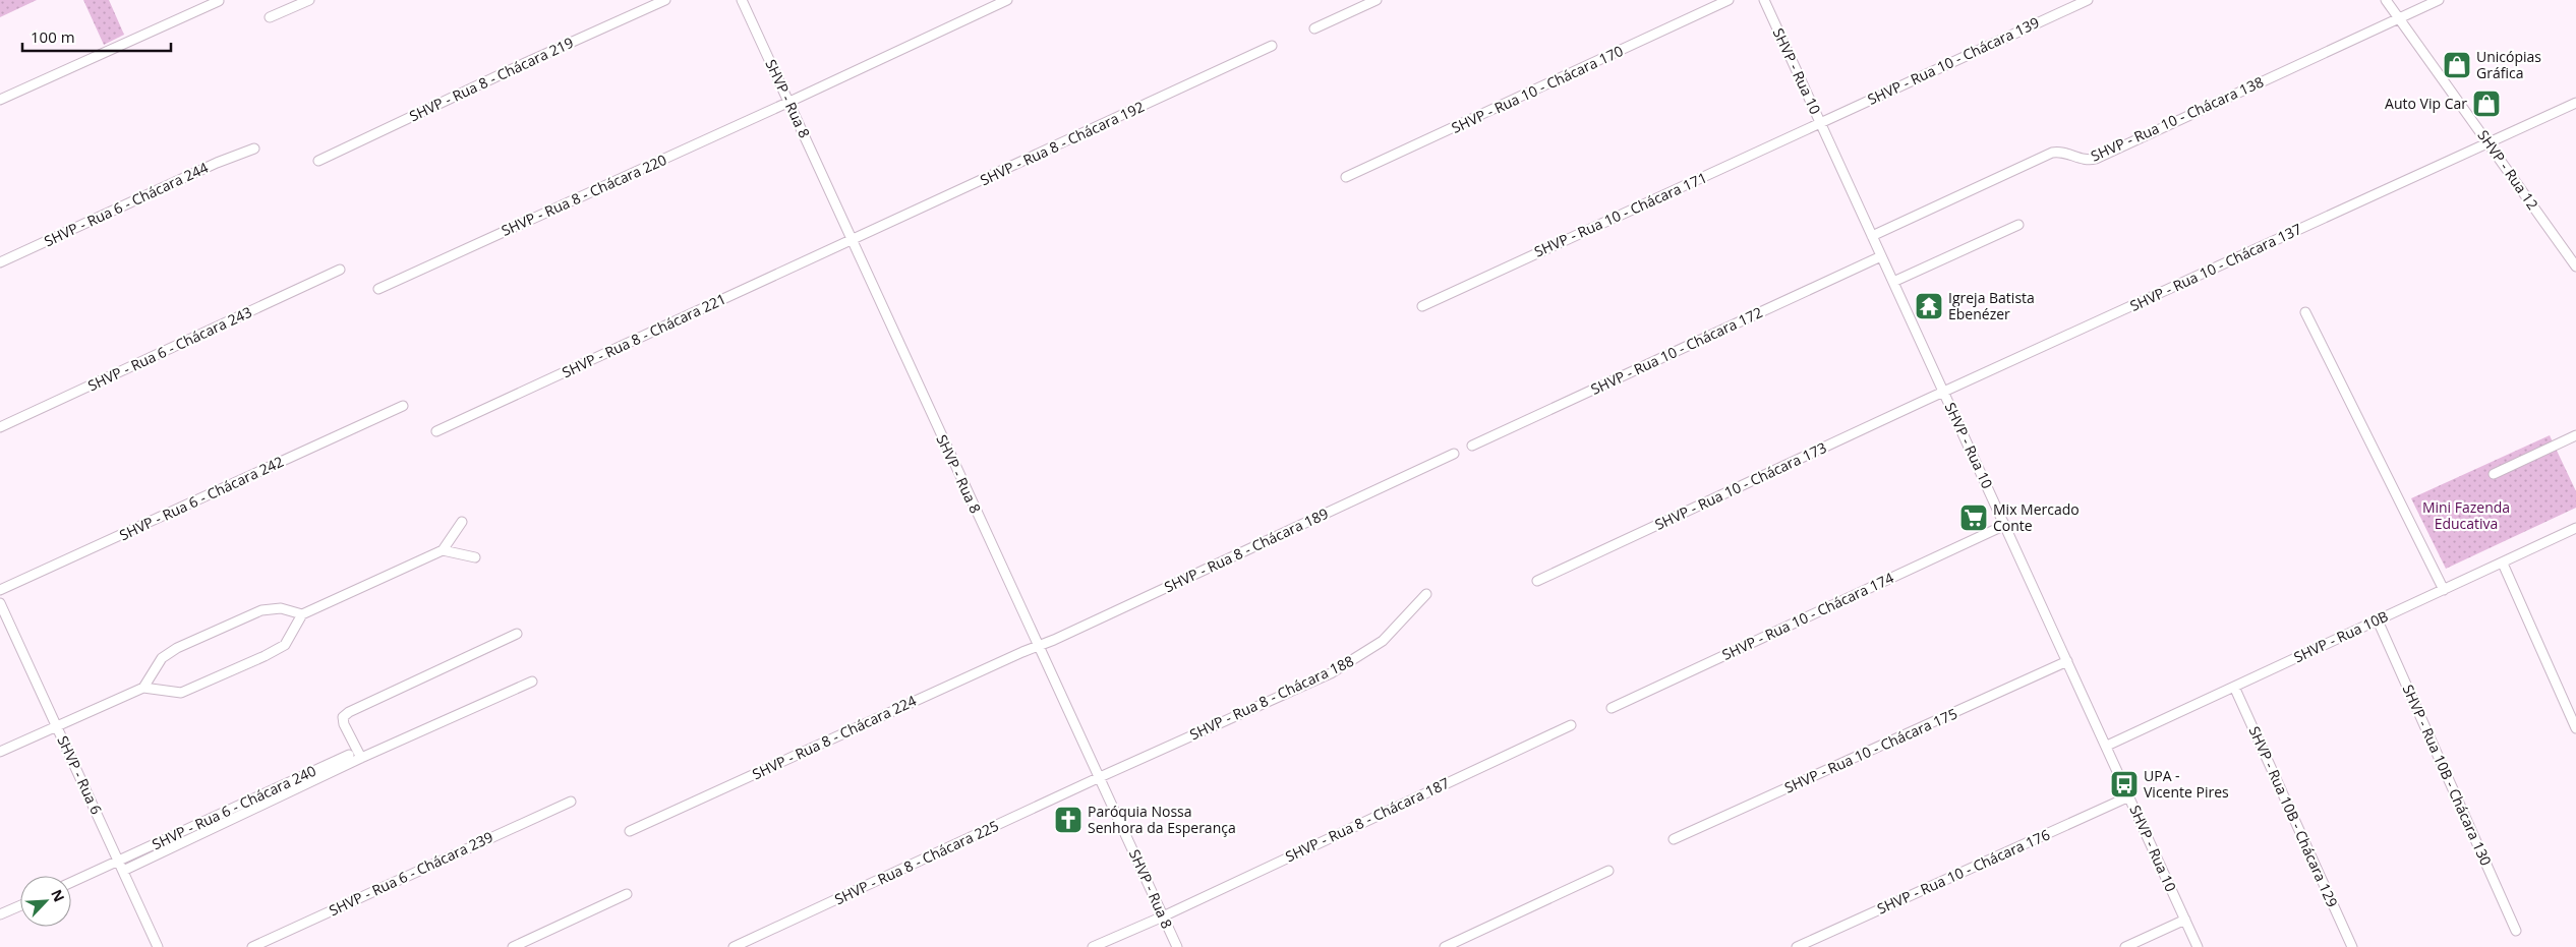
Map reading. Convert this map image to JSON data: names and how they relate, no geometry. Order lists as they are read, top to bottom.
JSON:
{
  "streets": {
    "street": [
      "SHVP - Rua 10 - Chácara 139",
      "SHVP - Rua 10",
      "SHVP - Rua 8 - Chácara 219",
      "SHVP - Rua 10 - Chácara 170",
      "SHVP - Rua 8",
      "SHVP - Rua 10 - Chácara 138",
      "SHVP - Rua 8 - Chácara 192",
      "SHVP - Rua 12",
      "SHVP - Rua 8 - Chácara 220",
      "SHVP - Rua 6 - Chácara 244",
      "SHVP - Rua 10 - Chácara 171",
      "SHVP - Rua 10 - Chácara 137",
      "SHVP - Rua 8 - Chácara 221",
      "SHVP - Rua 6 - Chácara 243",
      "SHVP - Rua 10 - Chácara 172",
      "SHVP - Rua 10 - Chácara 173",
      "SHVP - Rua 6 - Chácara 242",
      "SHVP - Rua 8 - Chácara 189",
      "SHVP - Rua 10 - Chácara 174",
      "SHVP - Rua 10B",
      "SHVP - Rua 8 - Chácara 188",
      "SHVP - Rua 8 - Chácara 224",
      "SHVP - Rua 10 - Chácara 175",
      "SHVP - Rua 6",
      "SHVP - Rua 10B - Chácara 130",
      "SHVP - Rua 6 - Chácara 240",
      "SHVP - Rua 10B - Chácara 129",
      "SHVP - Rua 8 - Chácara 187",
      "SHVP - Rua 8 - Chácara 225",
      "SHVP - Rua 10 - Chácara 176",
      "SHVP - Rua 6 - Chácara 239"
    ]
  },
  "crossings": [
    ["SHVP - Rua 10 - Chácara 139", "SHVP - Rua 10"],
    ["SHVP - Rua 10 - Chácara 139", "SHVP - Rua 10 - Chácara 171"],
    ["SHVP - Rua 10", "SHVP - Rua 10 - Chácara 138"],
    ["SHVP - Rua 10", "SHVP - Rua 10 - Chácara 171"],
    ["SHVP - Rua 10", "SHVP - Rua 10 - Chácara 137"],
    ["SHVP - Rua 10", "SHVP - Rua 10 - Chácara 172"],
    ["SHVP - Rua 10", "SHVP - Rua 10 - Chácara 173"],
    ["SHVP - Rua 10", "SHVP - Rua 10 - Chácara 174"],
    ["SHVP - Rua 10", "SHVP - Rua 10B"],
    ["SHVP - Rua 10", "SHVP - Rua 10 - Chácara 175"],
    ["SHVP - Rua 10", "SHVP - Rua 10 - Chácara 176"],
    ["SHVP - Rua 8", "SHVP - Rua 8 - Chácara 192"],
    ["SHVP - Rua 8", "SHVP - Rua 8 - Chácara 220"],
    ["SHVP - Rua 8", "SHVP - Rua 8 - Chácara 221"],
    ["SHVP - Rua 8", "SHVP - Rua 8 - Chácara 189"],
    ["SHVP - Rua 8", "SHVP - Rua 8 - Chácara 188"],
    ["SHVP - Rua 8", "SHVP - Rua 8 - Chácara 224"],
    ["SHVP - Rua 8", "SHVP - Rua 8 - Chácara 187"],
    ["SHVP - Rua 8", "SHVP - Rua 8 - Chácara 225"],
    ["SHVP - Rua 10 - Chácara 138", "SHVP - Rua 12"],
    ["SHVP - Rua 8 - Chácara 192", "SHVP - Rua 8 - Chácara 221"],
    ["SHVP - Rua 12", "SHVP - Rua 10 - Chácara 137"],
    ["SHVP - Rua 10 - Chácara 137", "SHVP - Rua 10 - Chácara 173"],
    ["SHVP - Rua 8 - Chácara 189", "SHVP - Rua 8 - Chácara 224"],
    ["SHVP - Rua 10B", "SHVP - Rua 10B - Chácara 130"],
    ["SHVP - Rua 10B", "SHVP - Rua 10B - Chácara 129"],
    ["SHVP - Rua 8 - Chácara 188", "SHVP - Rua 8 - Chácara 225"],
    ["SHVP - Rua 6", "SHVP - Rua 6 - Chácara 240"]
  ],
  "parks": ["Mini Fazenda Educativa"],
  "places": {
    "shop": ["Unicópias Gráfica", "Auto Vip Car"],
    "temple": ["Igreja Batista Ebenézer"],
    "supermarket": ["Mix Mercado Conte"],
    "bus stop": ["UPA - Vicente Pires"],
    "church": ["Paróquia Nossa Senhora da Esperança"]
  },
  "scale_bar": "100 m",
  "north": "top right"
}
